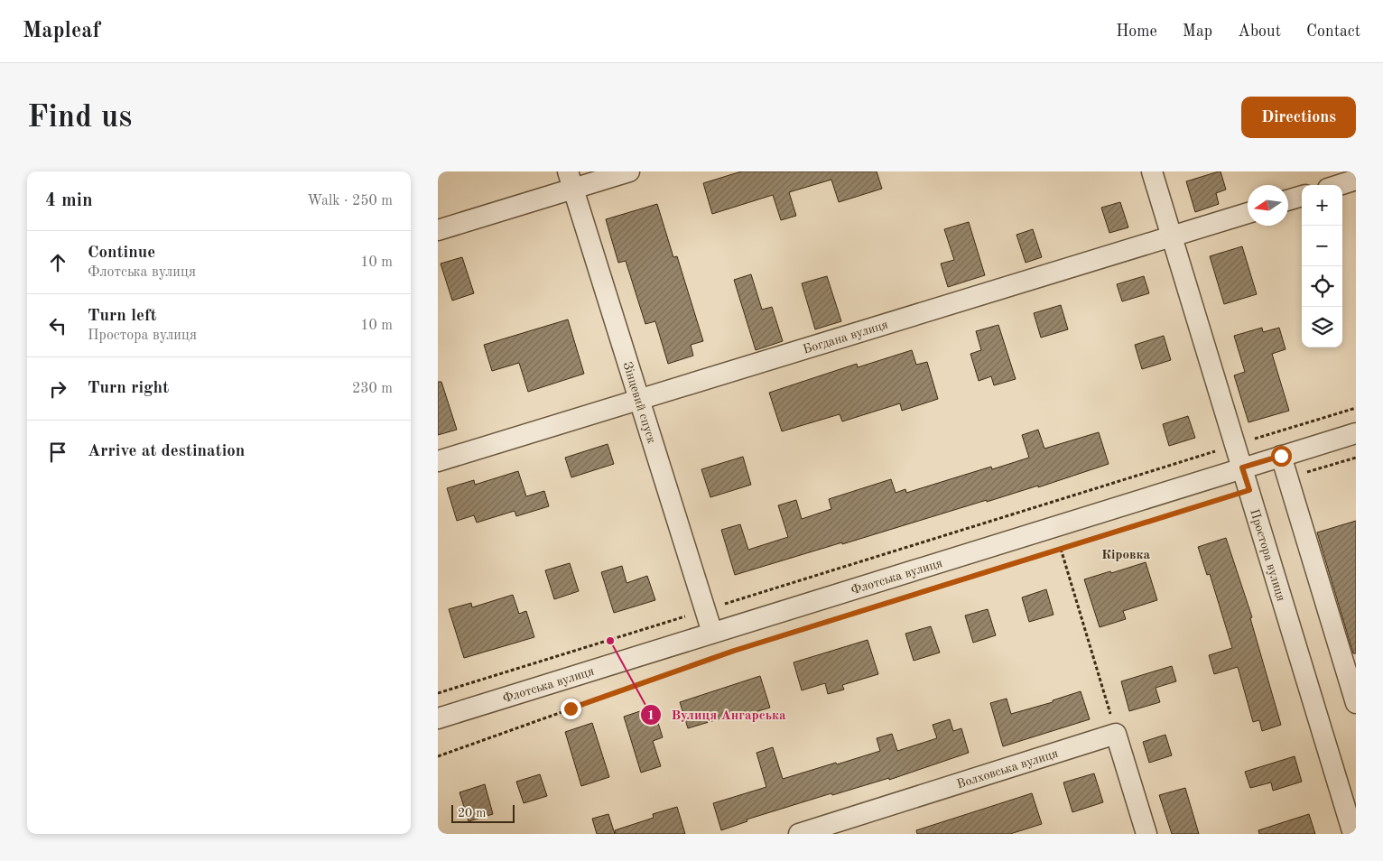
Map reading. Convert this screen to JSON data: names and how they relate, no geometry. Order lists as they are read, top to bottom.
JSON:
{
  "streets": {
    "street": [
      "Богдана вулиця",
      "Зінцевий спуск",
      "Простора вулиця",
      "Флотська вулиця",
      "Волховська вулиця"
    ]
  },
  "crossings": [
    ["Богдана вулиця", "Зінцевий спуск"],
    ["Богдана вулиця", "Простора вулиця"],
    ["Зінцевий спуск", "Флотська вулиця"],
    ["Простора вулиця", "Флотська вулиця"]
  ],
  "districts": ["Кіровка"],
  "places": ["Вулиця Ангарська"],
  "scale_bar": "20 m",
  "north": "left",
  "page": {
    "header": "Mapleaf",
    "nav": [
      "Home",
      "Map",
      "About",
      "Contact"
    ],
    "buttons": "Directions",
    "title": "Find us",
    "heading": ["4 min", "Walk · 250 m"],
    "map_buttons": ["+", "−"],
    "list": [
      ["Continue", "Флотська вулиця", "10 m"],
      ["Turn left", "Простора вулиця", "10 m"],
      ["Turn right", "230 m"],
      "Arrive at destination"
    ],
    "scale": "20 m"
  }
}
